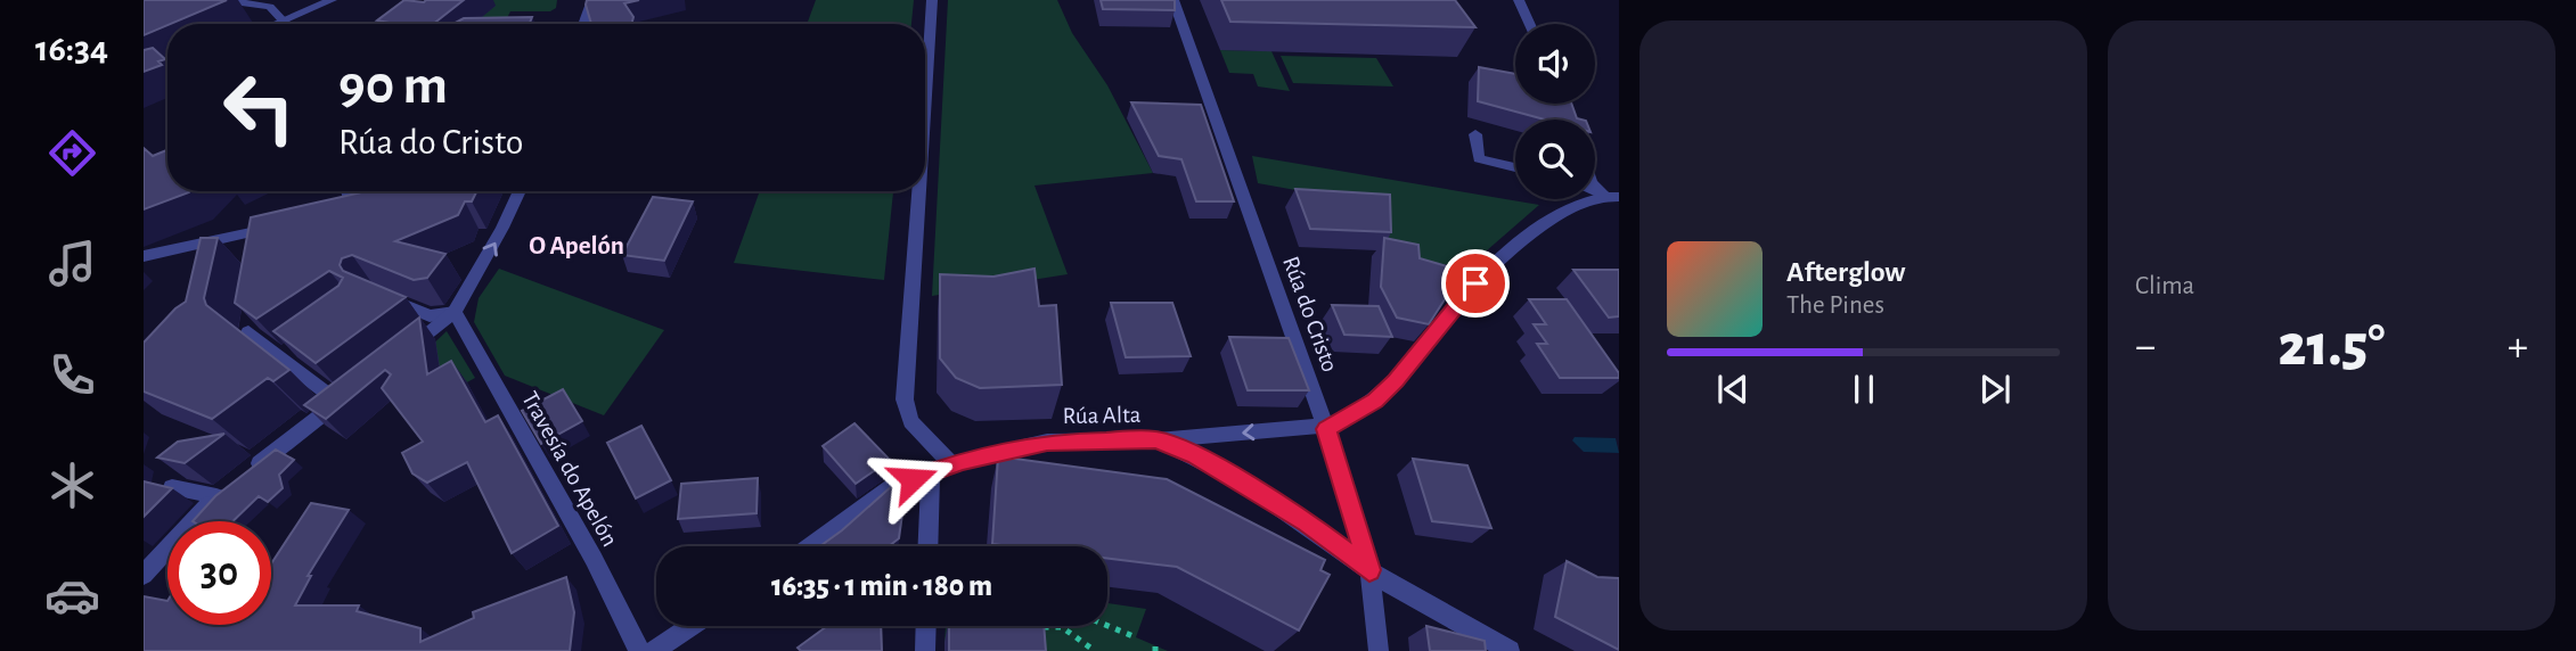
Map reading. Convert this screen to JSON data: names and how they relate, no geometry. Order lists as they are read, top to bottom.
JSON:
{
  "streets": {
    "street": ["Rúa do Cristo", "Rúa Alta", "Travesía do Apelón"]
  },
  "crossings": [
    ["Rúa do Cristo", "Rúa Alta"]
  ],
  "districts": ["O Apelón"],
  "page": {
    "tabs": "16:34",
    "tile": "Clima",
    "turn": ["90 m", "Rúa do Cristo"],
    "song": ["Afterglow", "The Pines"],
    "heat": ["−", "21.5°", "+"],
    "limit": "30",
    "trip": "16:35 · 1 min · 180 m"
  }
}
